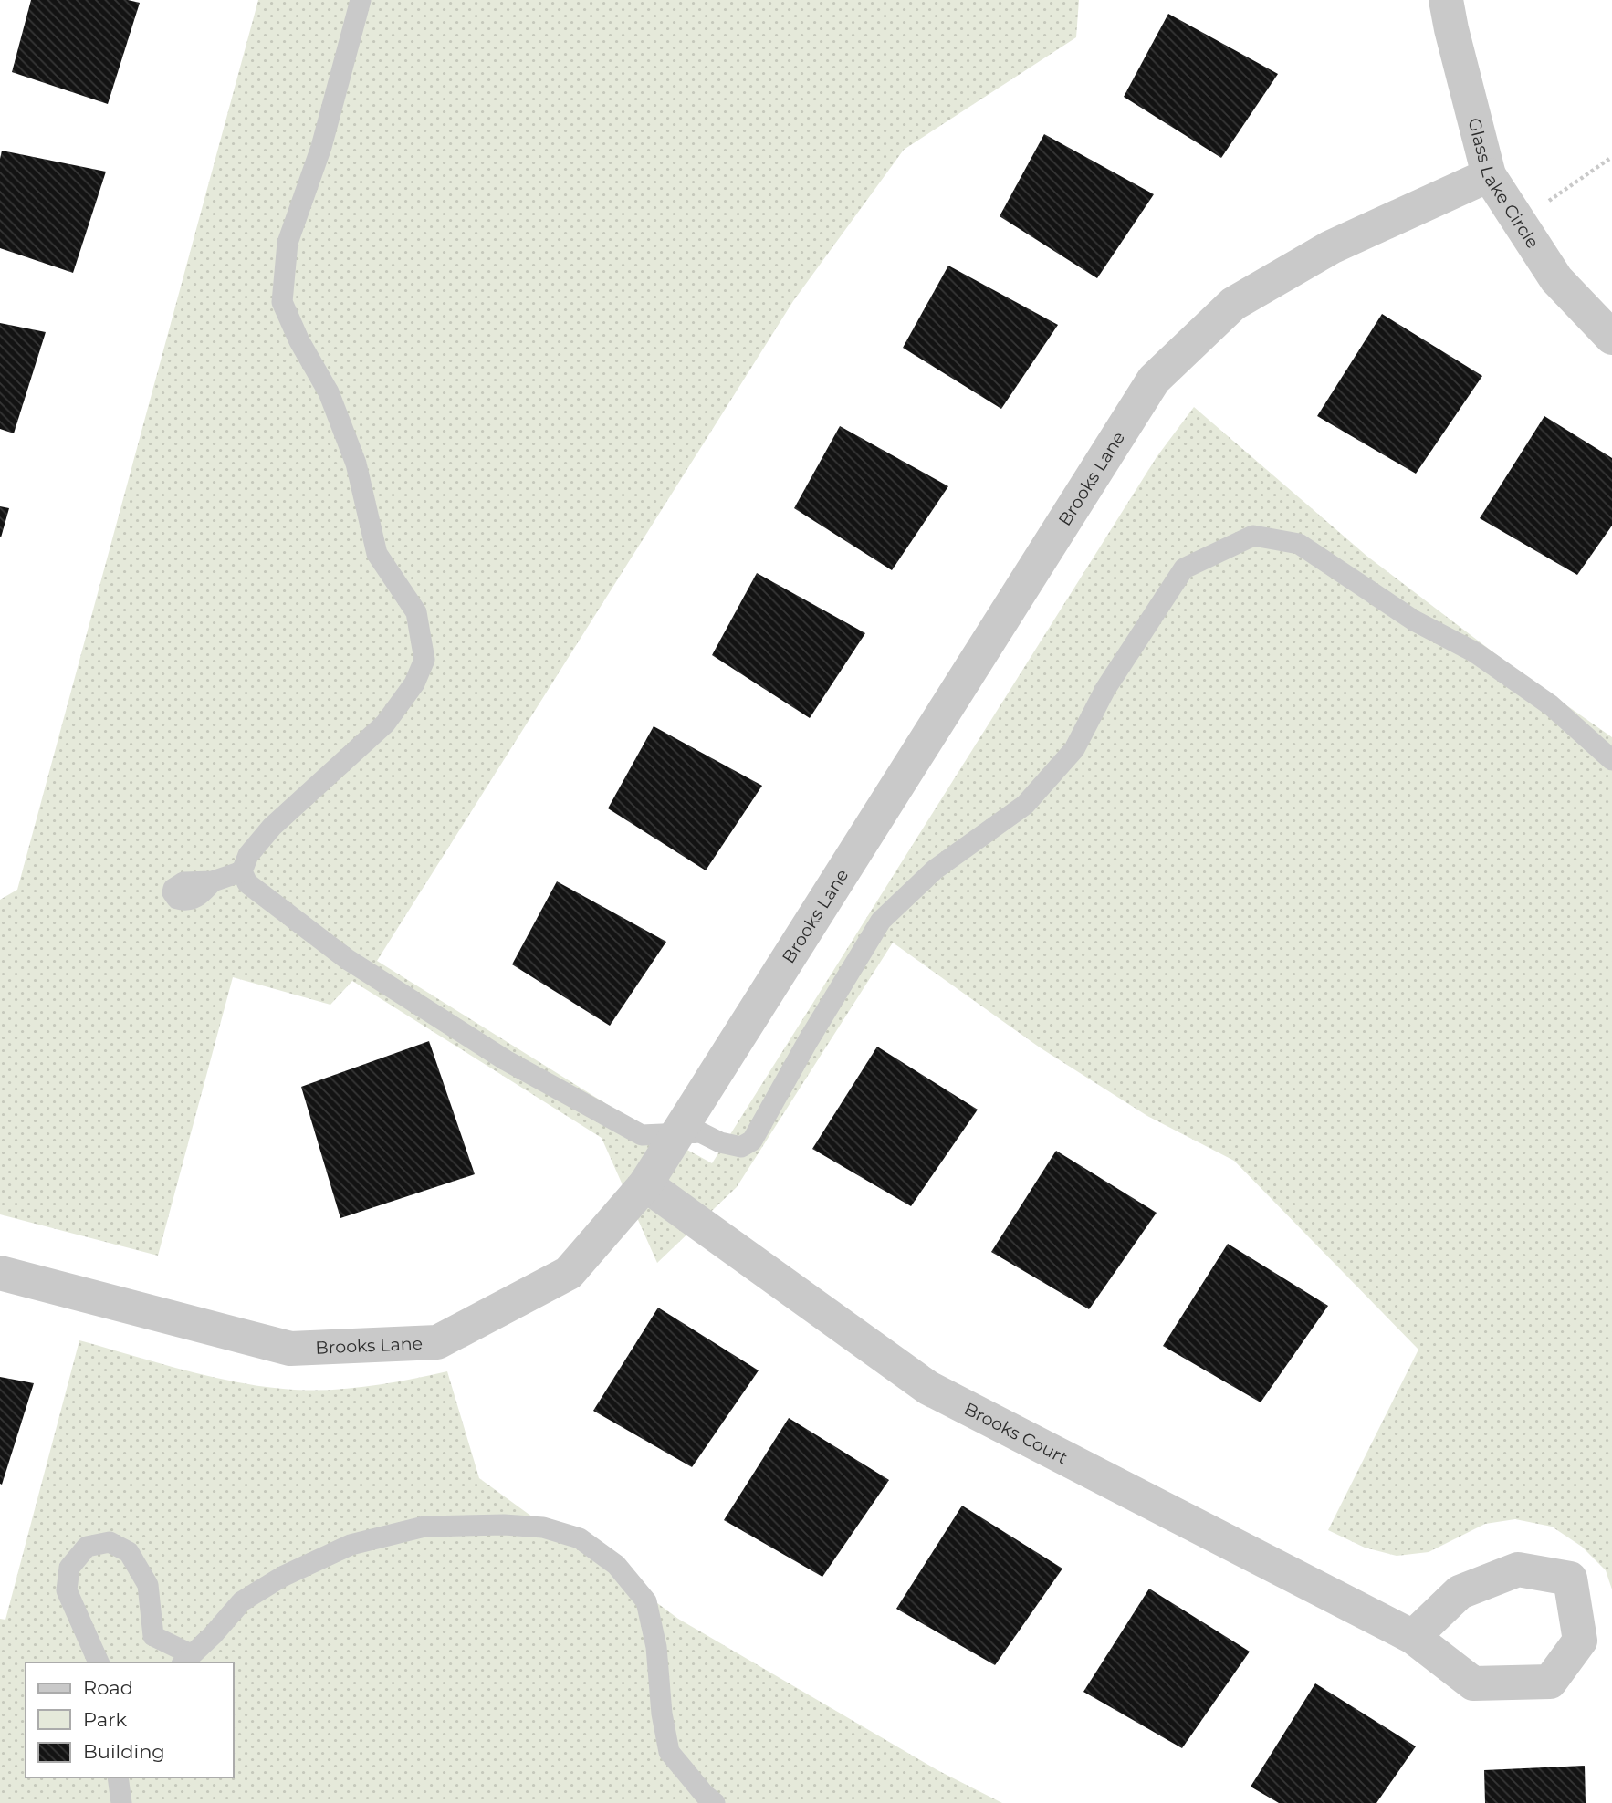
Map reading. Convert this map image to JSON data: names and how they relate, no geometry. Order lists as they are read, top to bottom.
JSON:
{
  "streets": {
    "street": ["Glass Lake Circle", "Brooks Lane", "Brooks Court"]
  },
  "crossings": [
    ["Glass Lake Circle", "Brooks Lane"],
    ["Brooks Lane", "Brooks Court"]
  ],
  "legend": ["Road", "Park", "Building"]
}
